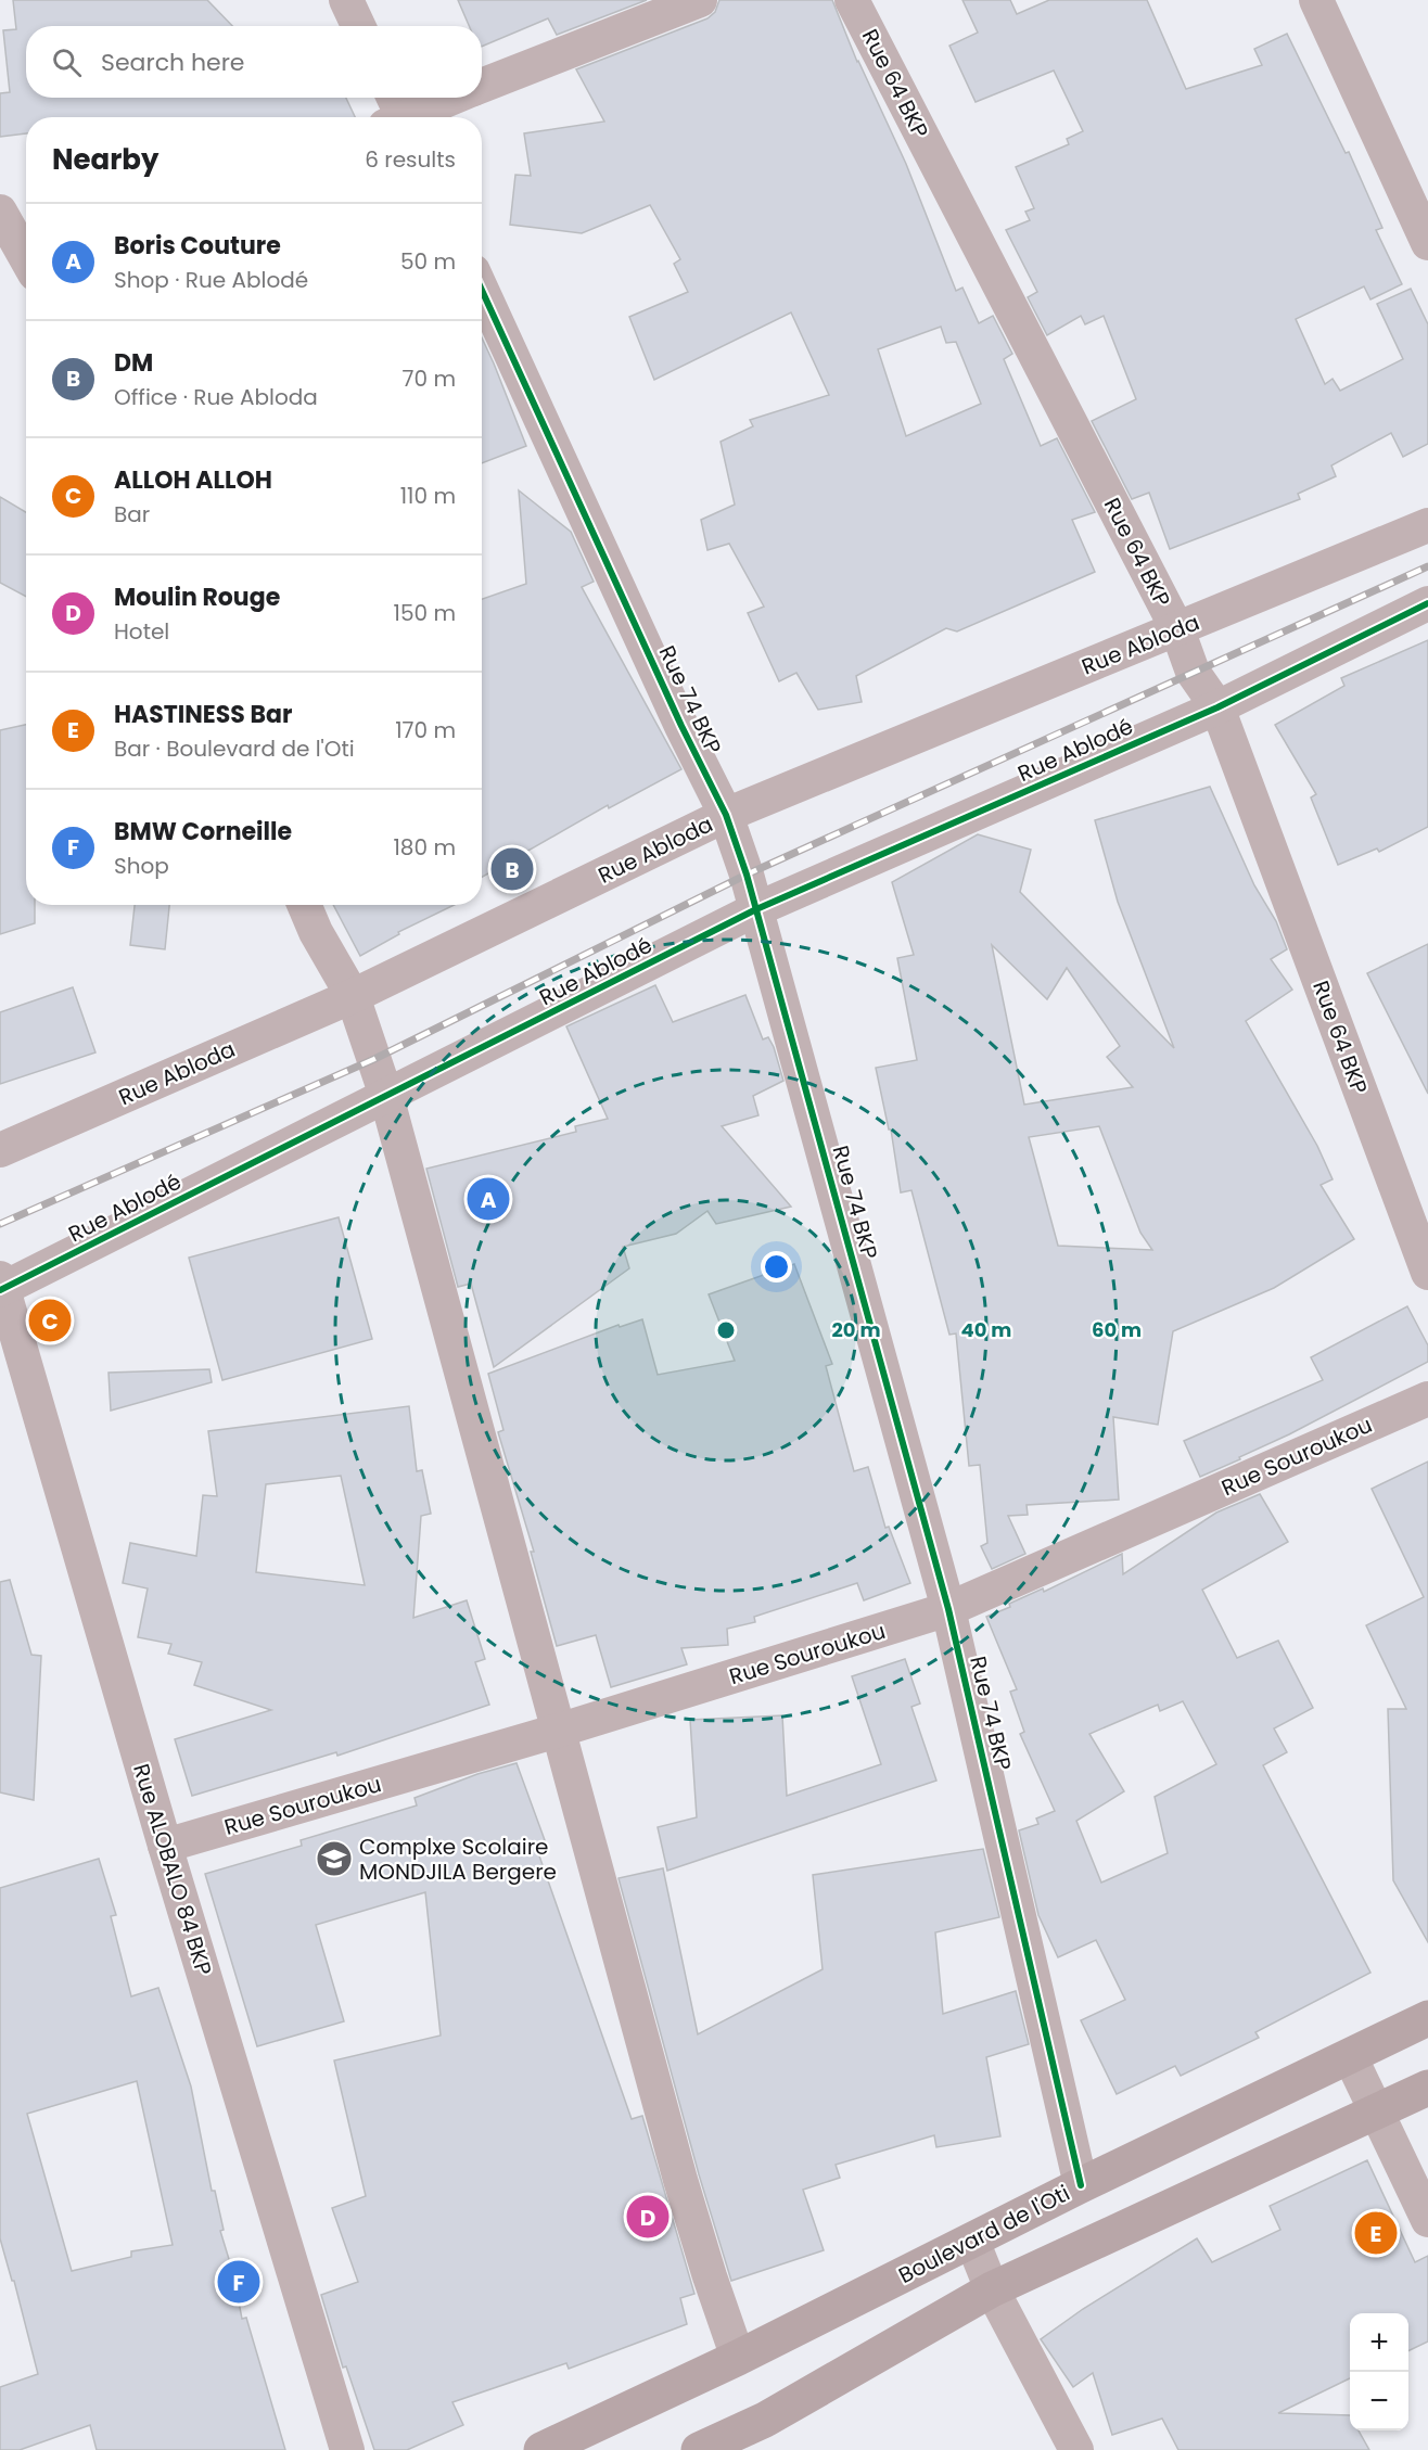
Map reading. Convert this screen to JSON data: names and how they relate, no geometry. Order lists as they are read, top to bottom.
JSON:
{
  "streets": {
    "main road": ["Boulevard de l'Oti"],
    "street": [
      "Rue 64 BKP",
      "Rue Abloda",
      "Rue 74 BKP",
      "Rue Ablodé",
      "Rue Souroukou",
      "Rue ALOBALO 84 BKP"
    ]
  },
  "crossings": [
    ["Rue 64 BKP", "Rue Abloda"],
    ["Rue 64 BKP", "Rue Ablodé"],
    ["Rue Abloda", "Rue 74 BKP"],
    ["Rue 74 BKP", "Rue Ablodé"],
    ["Rue 74 BKP", "Rue Souroukou"],
    ["Rue 74 BKP", "Boulevard de l'Oti"],
    ["Rue Ablodé", "Rue ALOBALO 84 BKP"],
    ["Rue Souroukou", "Rue ALOBALO 84 BKP"]
  ],
  "places": {
    "school or university": ["Complxe Scolaire MONDJILA Bergere"]
  },
  "page": {
    "search": "Search here",
    "heading": ["Nearby", "6 results"],
    "list": [
      {
        "mark": "A",
        "name": "Boris Couture",
        "note": "Shop · Rue Ablodé",
        "value": "50 m"
      },
      {
        "mark": "B",
        "name": "DM",
        "note": "Office · Rue Abloda",
        "value": "70 m"
      },
      {
        "mark": "C",
        "name": "ALLOH ALLOH",
        "note": "Bar",
        "value": "110 m"
      },
      {
        "mark": "D",
        "name": "Moulin Rouge",
        "note": "Hotel",
        "value": "150 m"
      },
      {
        "mark": "E",
        "name": "HASTINESS Bar",
        "note": "Bar · Boulevard de l'Oti",
        "value": "170 m"
      },
      {
        "mark": "F",
        "name": "BMW Corneille",
        "note": "Shop",
        "value": "180 m"
      }
    ],
    "pins": [
      "B",
      "A",
      "C",
      "D",
      "E",
      "F"
    ],
    "map_buttons": ["+", "−"]
  },
  "rings": ["20 m", "40 m", "60 m"]
}
